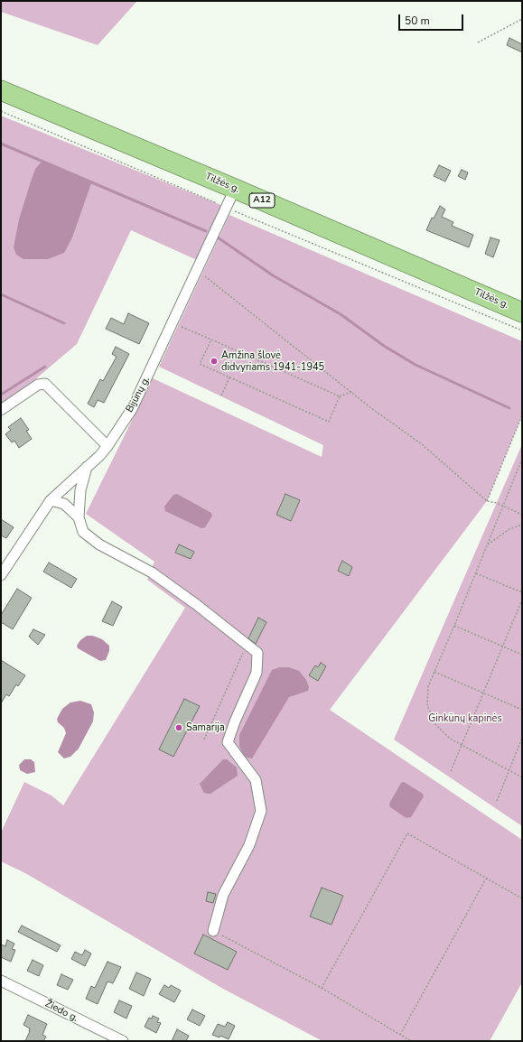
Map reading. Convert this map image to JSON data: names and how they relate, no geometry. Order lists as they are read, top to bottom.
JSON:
{
  "streets": {
    "highway": ["Tilžės g.", "A12"],
    "street": ["Bijūnų g.", "Žiedo g."]
  },
  "crossings": [
    ["Tilžės g.", "Bijūnų g."]
  ],
  "parks": ["Ginkūnų kapinės"],
  "places": ["Amžina šlovė didvyriams 1941-1945", "Samarija"],
  "scale_bar": "50 m"
}
